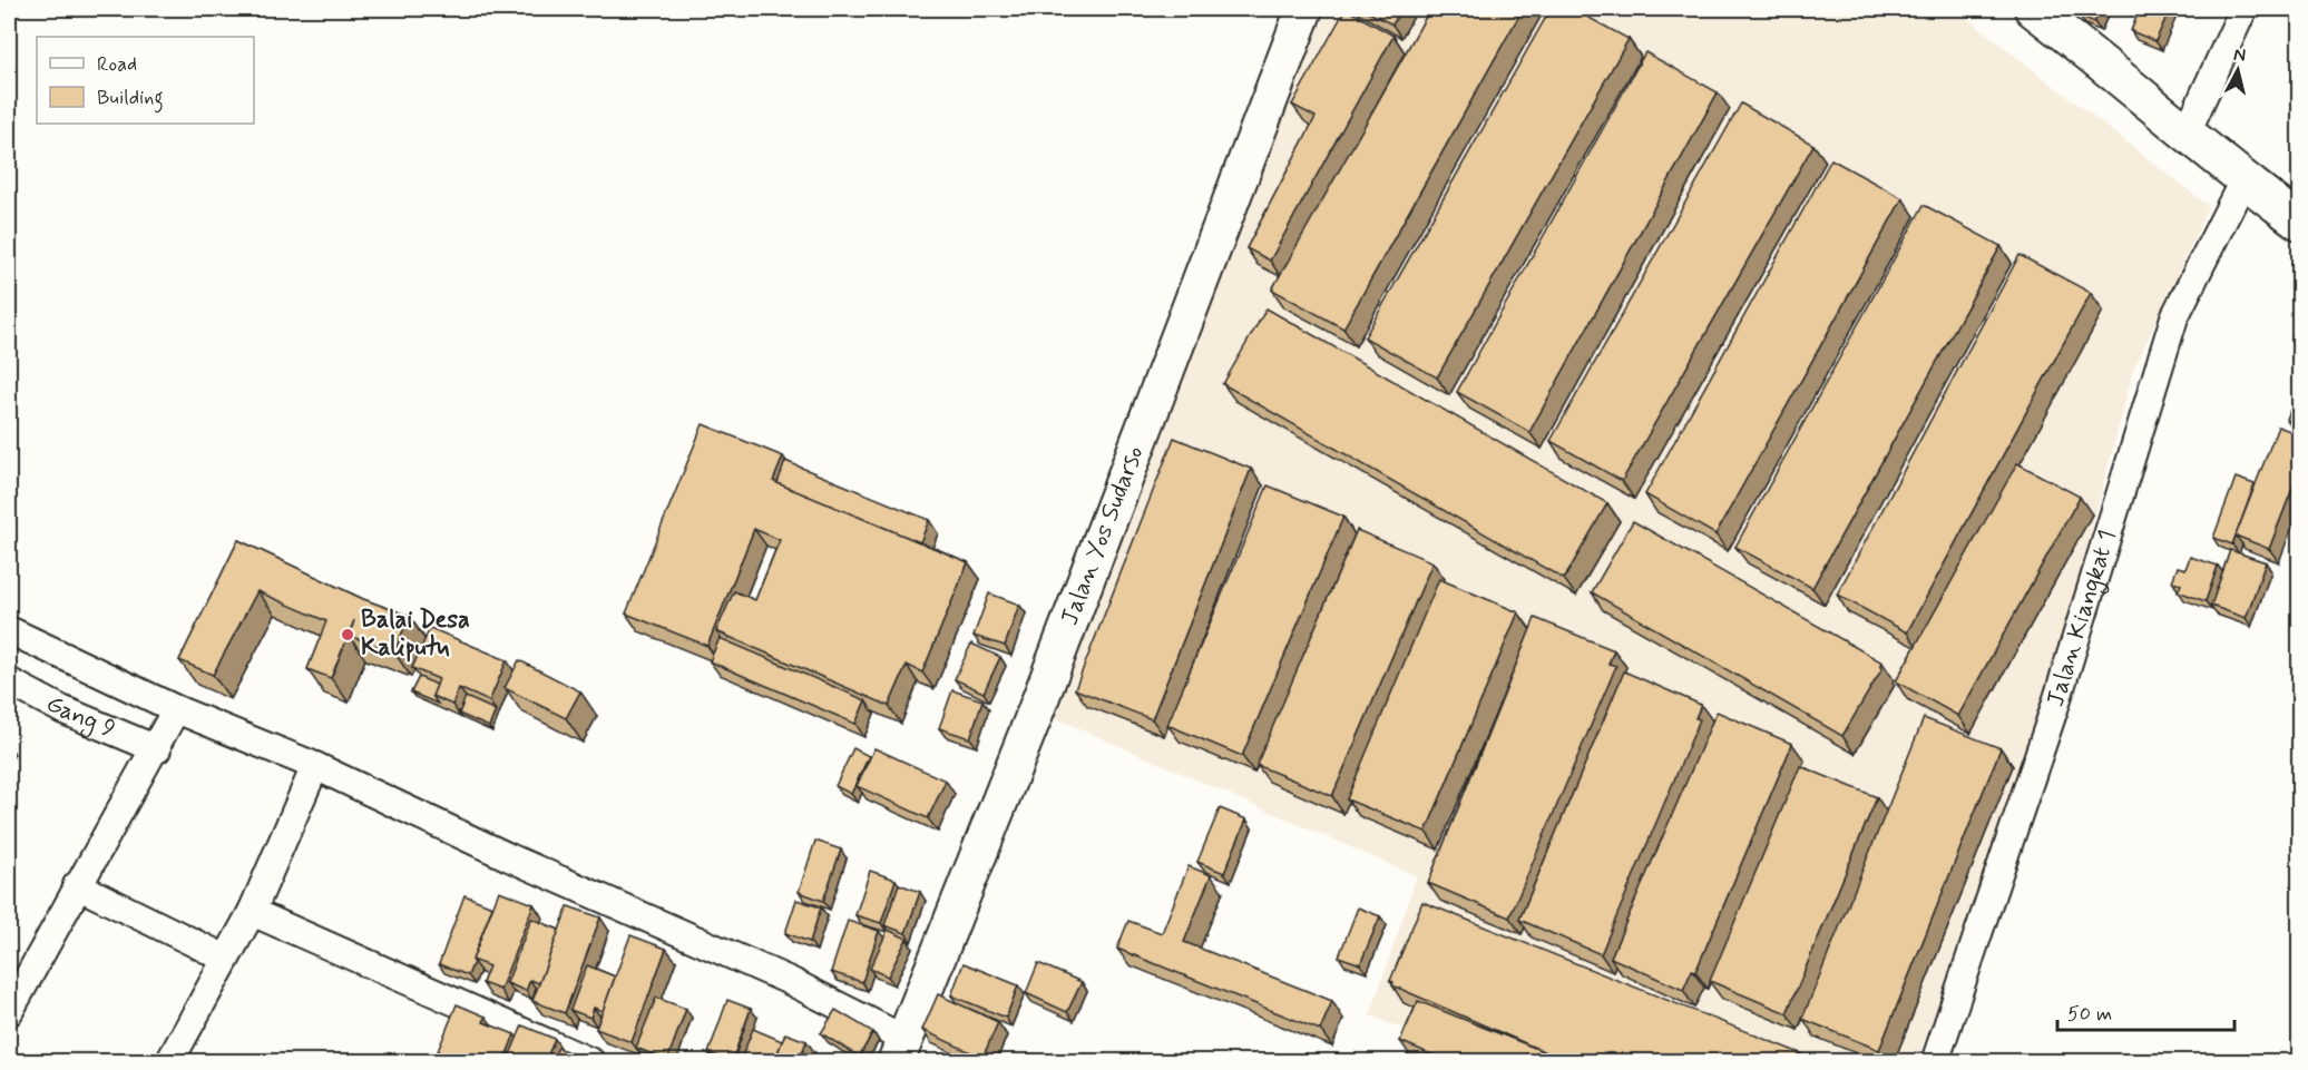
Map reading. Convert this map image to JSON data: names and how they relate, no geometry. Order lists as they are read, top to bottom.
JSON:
{
  "streets": {
    "street": ["Jalan Yos Sudarso", "Jalan Kiangkat 1", "Gang 9"]
  },
  "places": ["Balai Desa Kaliputu"],
  "legend": ["Road", "Building"],
  "scale_bar": "50 m",
  "north": "top"
}
